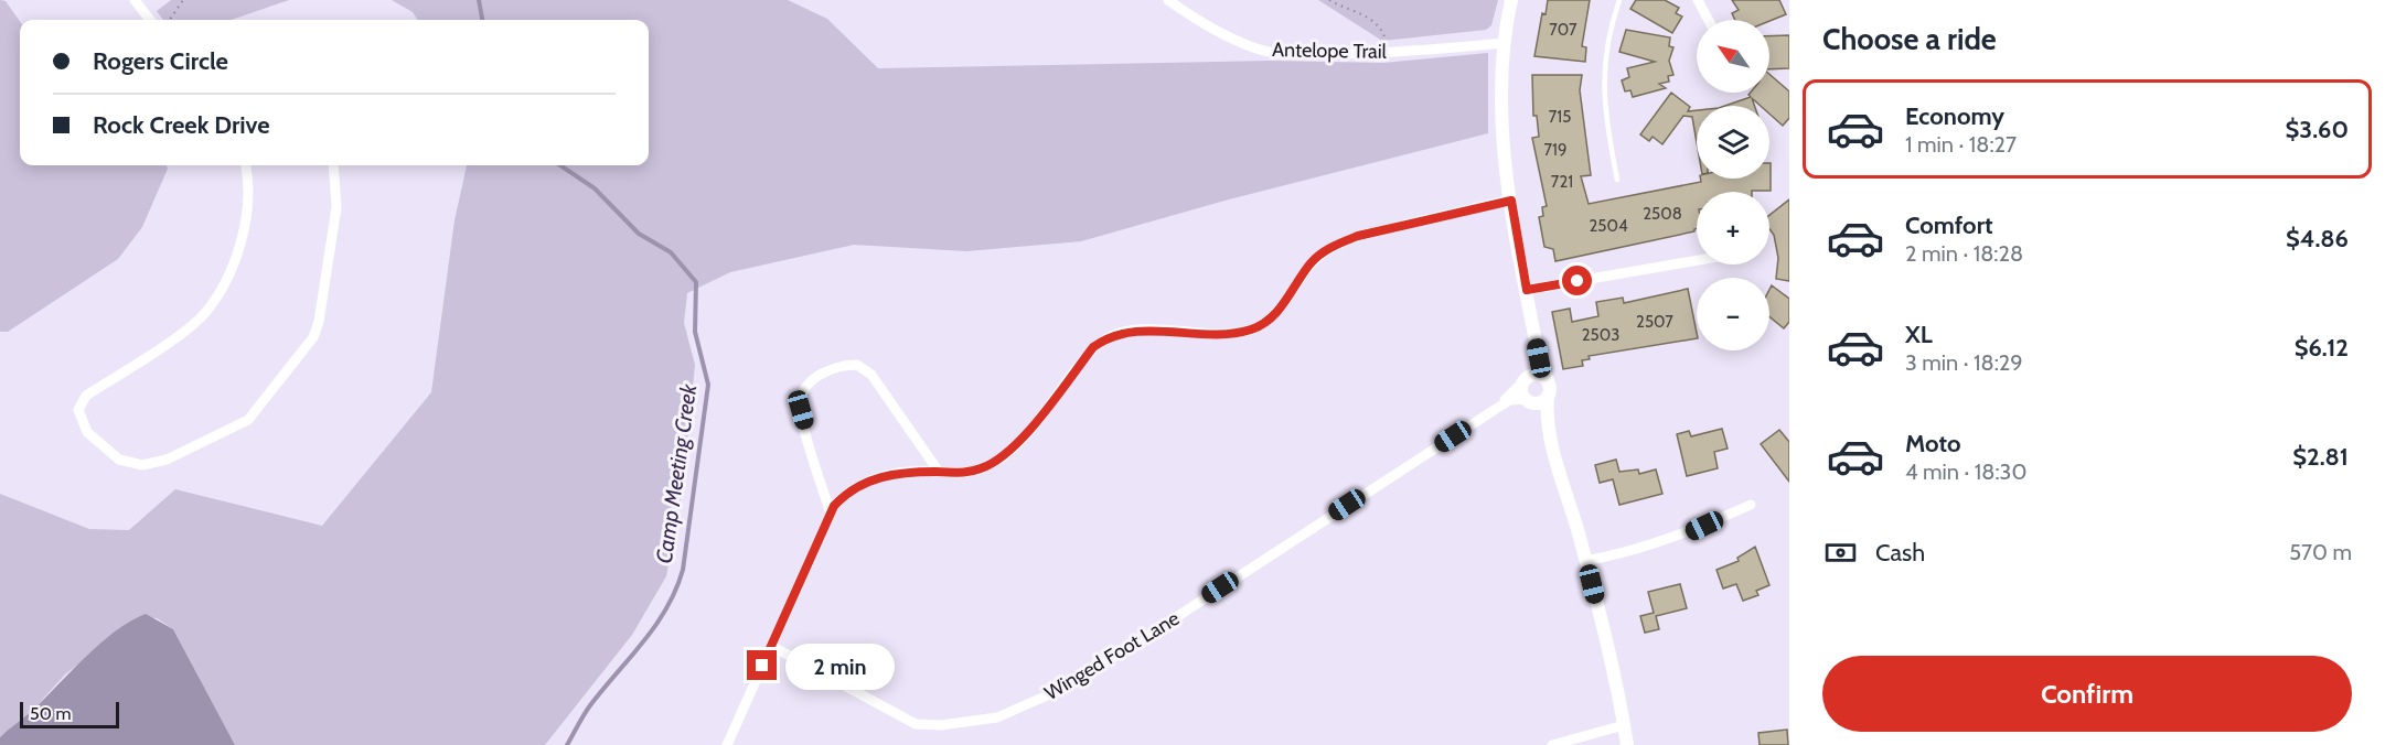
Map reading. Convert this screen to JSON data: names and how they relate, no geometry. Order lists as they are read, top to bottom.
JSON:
{
  "streets": {
    "street": ["Antelope Trail", "Winged Foot Lane"]
  },
  "water": ["Camp Meeting Creek"],
  "house_numbers": [
    "707",
    "715",
    "719",
    "721",
    "2508",
    "2504",
    "2507",
    "2503"
  ],
  "scale_bar": "50 m",
  "north": "top left",
  "page": {
    "heading": "Choose a ride",
    "map_buttons": ["+", "−"],
    "banner": ["Rogers Circle", "Rock Creek Drive"],
    "list": [
      {
        "name": "Economy",
        "note": "1 min · 18:27",
        "value": "$3.60"
      },
      {
        "name": "Comfort",
        "note": "2 min · 18:28",
        "value": "$4.86"
      },
      {
        "name": "XL",
        "note": "3 min · 18:29",
        "value": "$6.12"
      },
      {
        "name": "Moto",
        "note": "4 min · 18:30",
        "value": "$2.81"
      }
    ],
    "pay": ["Cash", "570 m"],
    "buttons": "Confirm",
    "bubble": "2 min",
    "scale": "50 m"
  }
}
